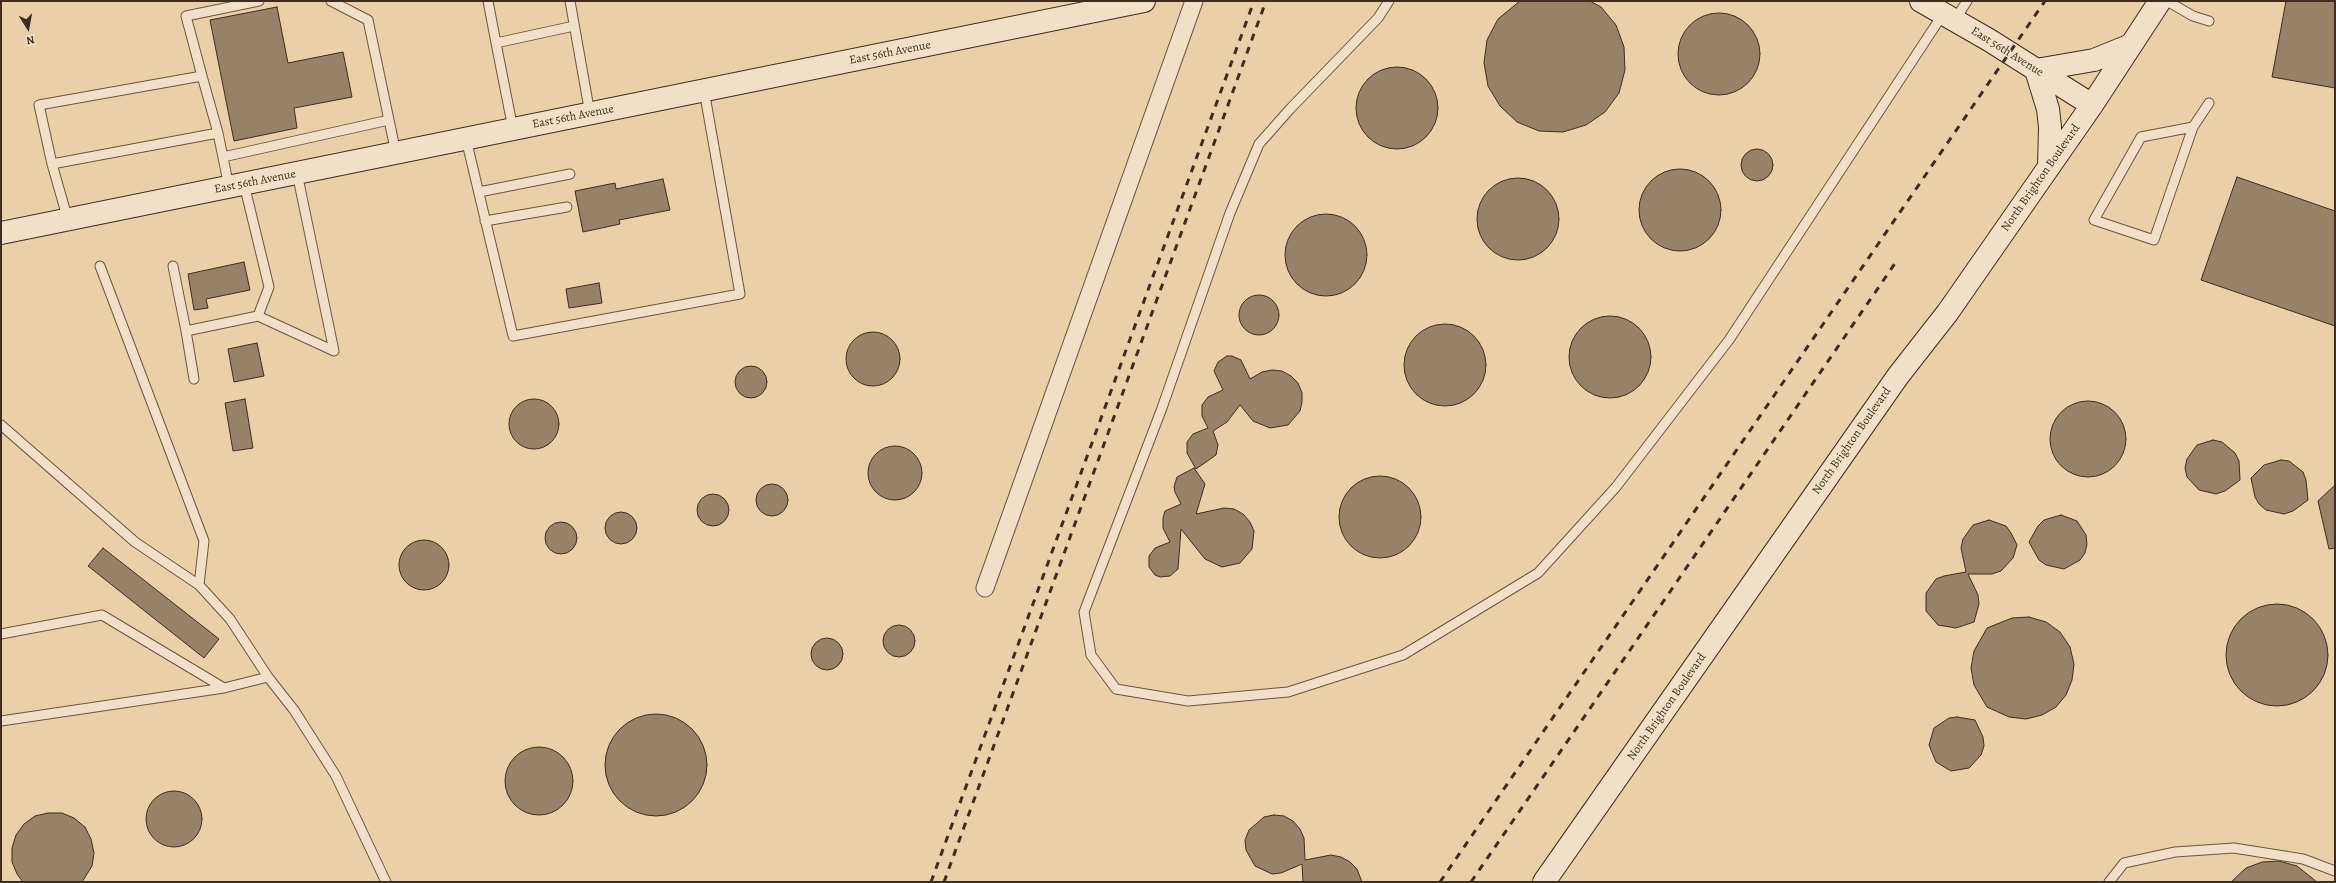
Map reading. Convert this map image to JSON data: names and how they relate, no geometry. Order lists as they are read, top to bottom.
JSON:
{
  "streets": {
    "main road": ["East 56th Avenue", "North Brighton Boulevard"]
  },
  "crossings": [
    ["East 56th Avenue", "North Brighton Boulevard"]
  ],
  "north": "bottom"
}
